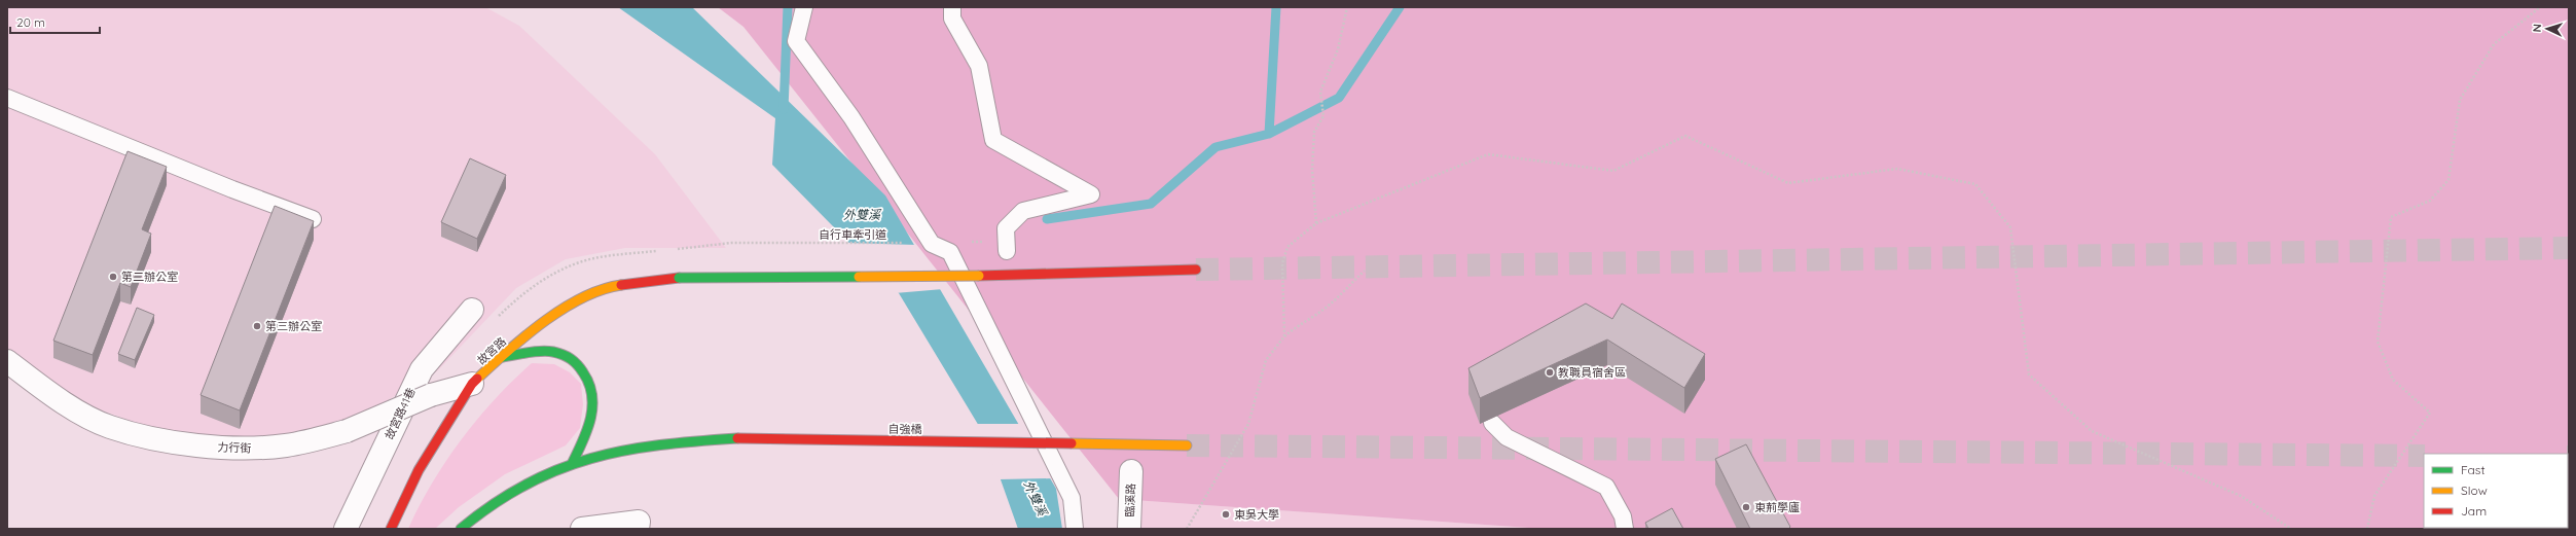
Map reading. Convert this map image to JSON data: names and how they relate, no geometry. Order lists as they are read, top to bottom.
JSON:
{
  "streets": {
    "main road": ["故宮路", "自強橋"],
    "street": ["故宮路41巷", "力行街", "臨溪路"],
    "path": ["自行車牽引道"]
  },
  "crossings": [
    ["故宮路", "力行街"]
  ],
  "water": ["外雙溪"],
  "places": [
    "第二辦公室",
    "第三辦公室",
    "教職員宿舍區",
    "東荊學廬",
    "東吳大學"
  ],
  "legend": ["Fast", "Slow", "Jam"],
  "scale_bar": "20 m",
  "north": "left"
}
